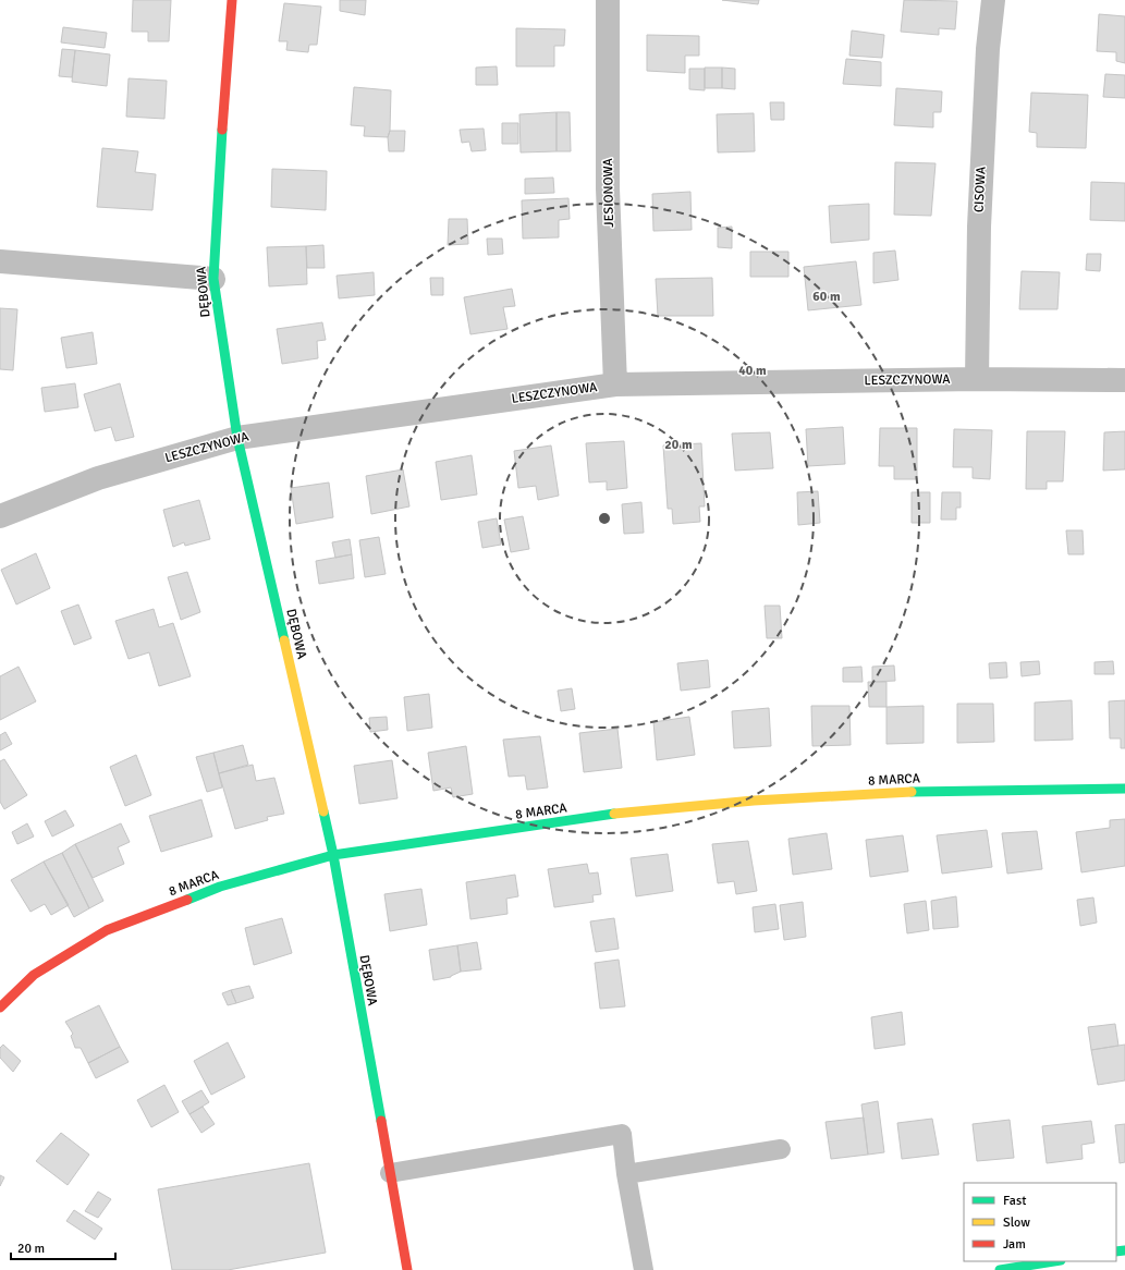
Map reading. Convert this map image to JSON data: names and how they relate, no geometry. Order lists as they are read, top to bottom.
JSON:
{
  "streets": {
    "street": [
      "CISOWA",
      "JESIONOWA",
      "DĘBOWA",
      "LESZCZYNOWA",
      "8 MARCA"
    ]
  },
  "crossings": [
    ["CISOWA", "LESZCZYNOWA"],
    ["JESIONOWA", "LESZCZYNOWA"],
    ["DĘBOWA", "LESZCZYNOWA"],
    ["DĘBOWA", "8 MARCA"]
  ],
  "legend": ["Fast", "Slow", "Jam"],
  "scale_bar": "20 m",
  "rings": ["60 m", "40 m", "20 m"]
}
